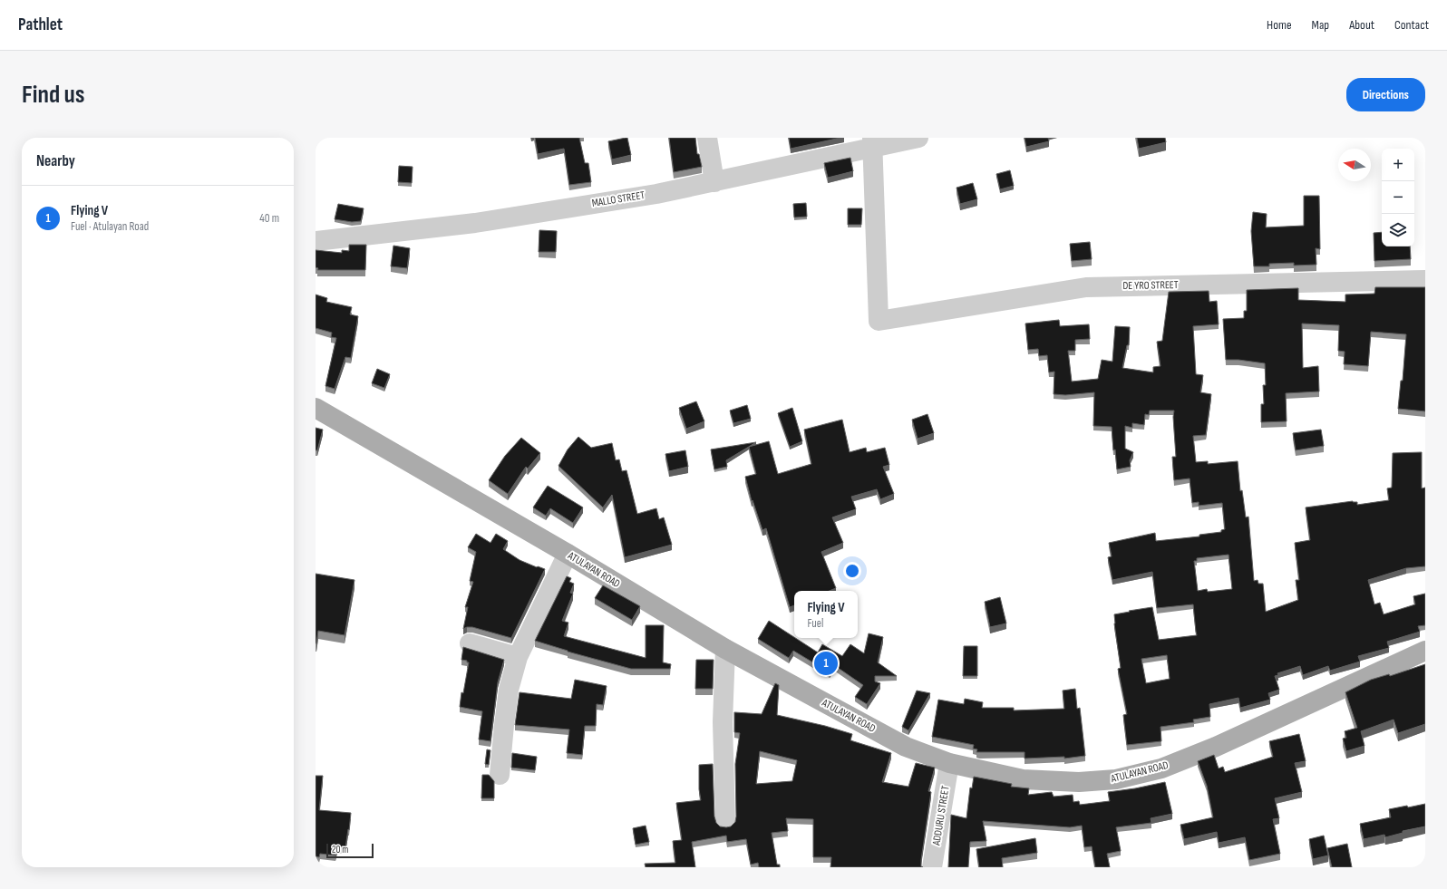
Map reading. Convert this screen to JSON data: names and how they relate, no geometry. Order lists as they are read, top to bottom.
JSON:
{
  "streets": {
    "main road": ["ATULAYAN ROAD"],
    "street": ["MALLO STREET", "DE YRO STREET", "ADDURU STREET"]
  },
  "crossings": [
    ["MALLO STREET", "DE YRO STREET"],
    ["ATULAYAN ROAD", "ADDURU STREET"]
  ],
  "scale_bar": "20 m",
  "north": "left",
  "page": {
    "header": "Pathlet",
    "nav": [
      "Home",
      "Map",
      "About",
      "Contact"
    ],
    "buttons": "Directions",
    "title": "Find us",
    "heading": "Nearby",
    "map_buttons": ["+", "−"],
    "list": [
      {
        "mark": "1",
        "name": "Flying V",
        "note": "Fuel · Atulayan Road",
        "value": "40 m"
      }
    ],
    "popup": ["Flying V", "Fuel"],
    "pins": "1",
    "scale": "20 m"
  }
}
